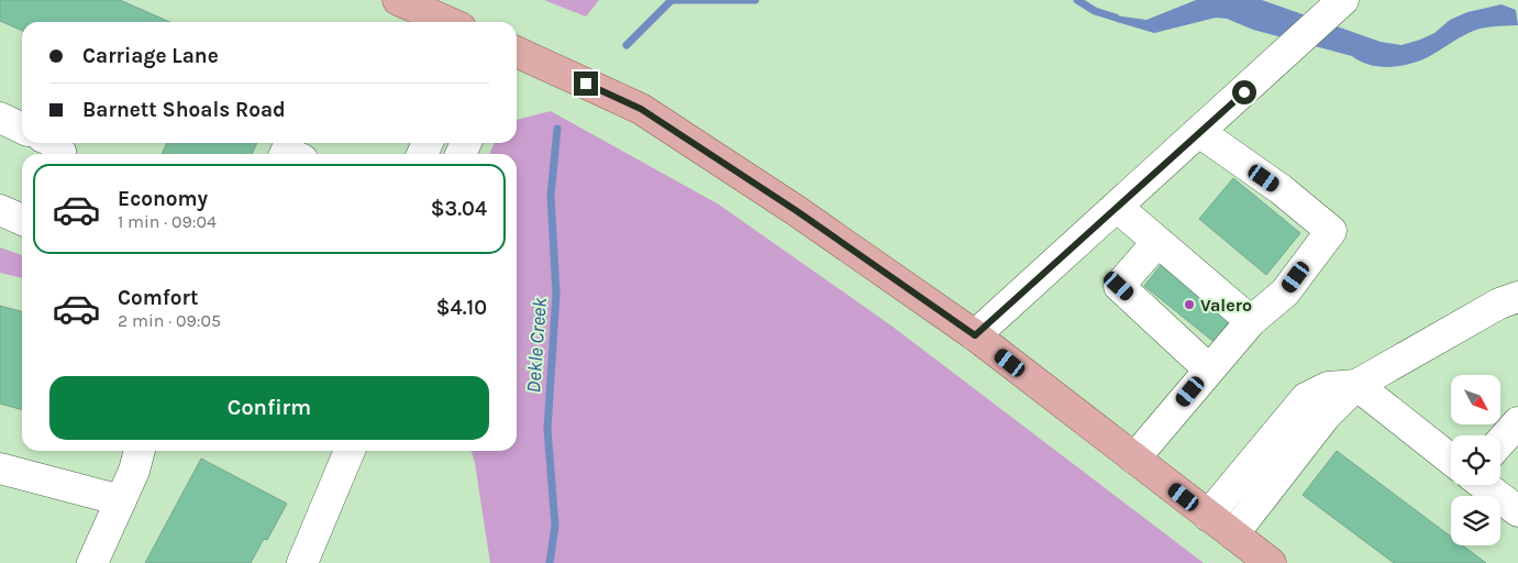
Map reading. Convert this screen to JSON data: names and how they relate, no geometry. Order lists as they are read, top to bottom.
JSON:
{
  "water": ["Dekle Creek"],
  "places": ["Valero"],
  "north": "bottom right",
  "page": {
    "banner": ["Carriage Lane", "Barnett Shoals Road"],
    "list": [
      {
        "name": "Economy",
        "note": "1 min · 09:04",
        "value": "$3.04"
      },
      {
        "name": "Comfort",
        "note": "2 min · 09:05",
        "value": "$4.10"
      }
    ],
    "buttons": "Confirm"
  }
}
